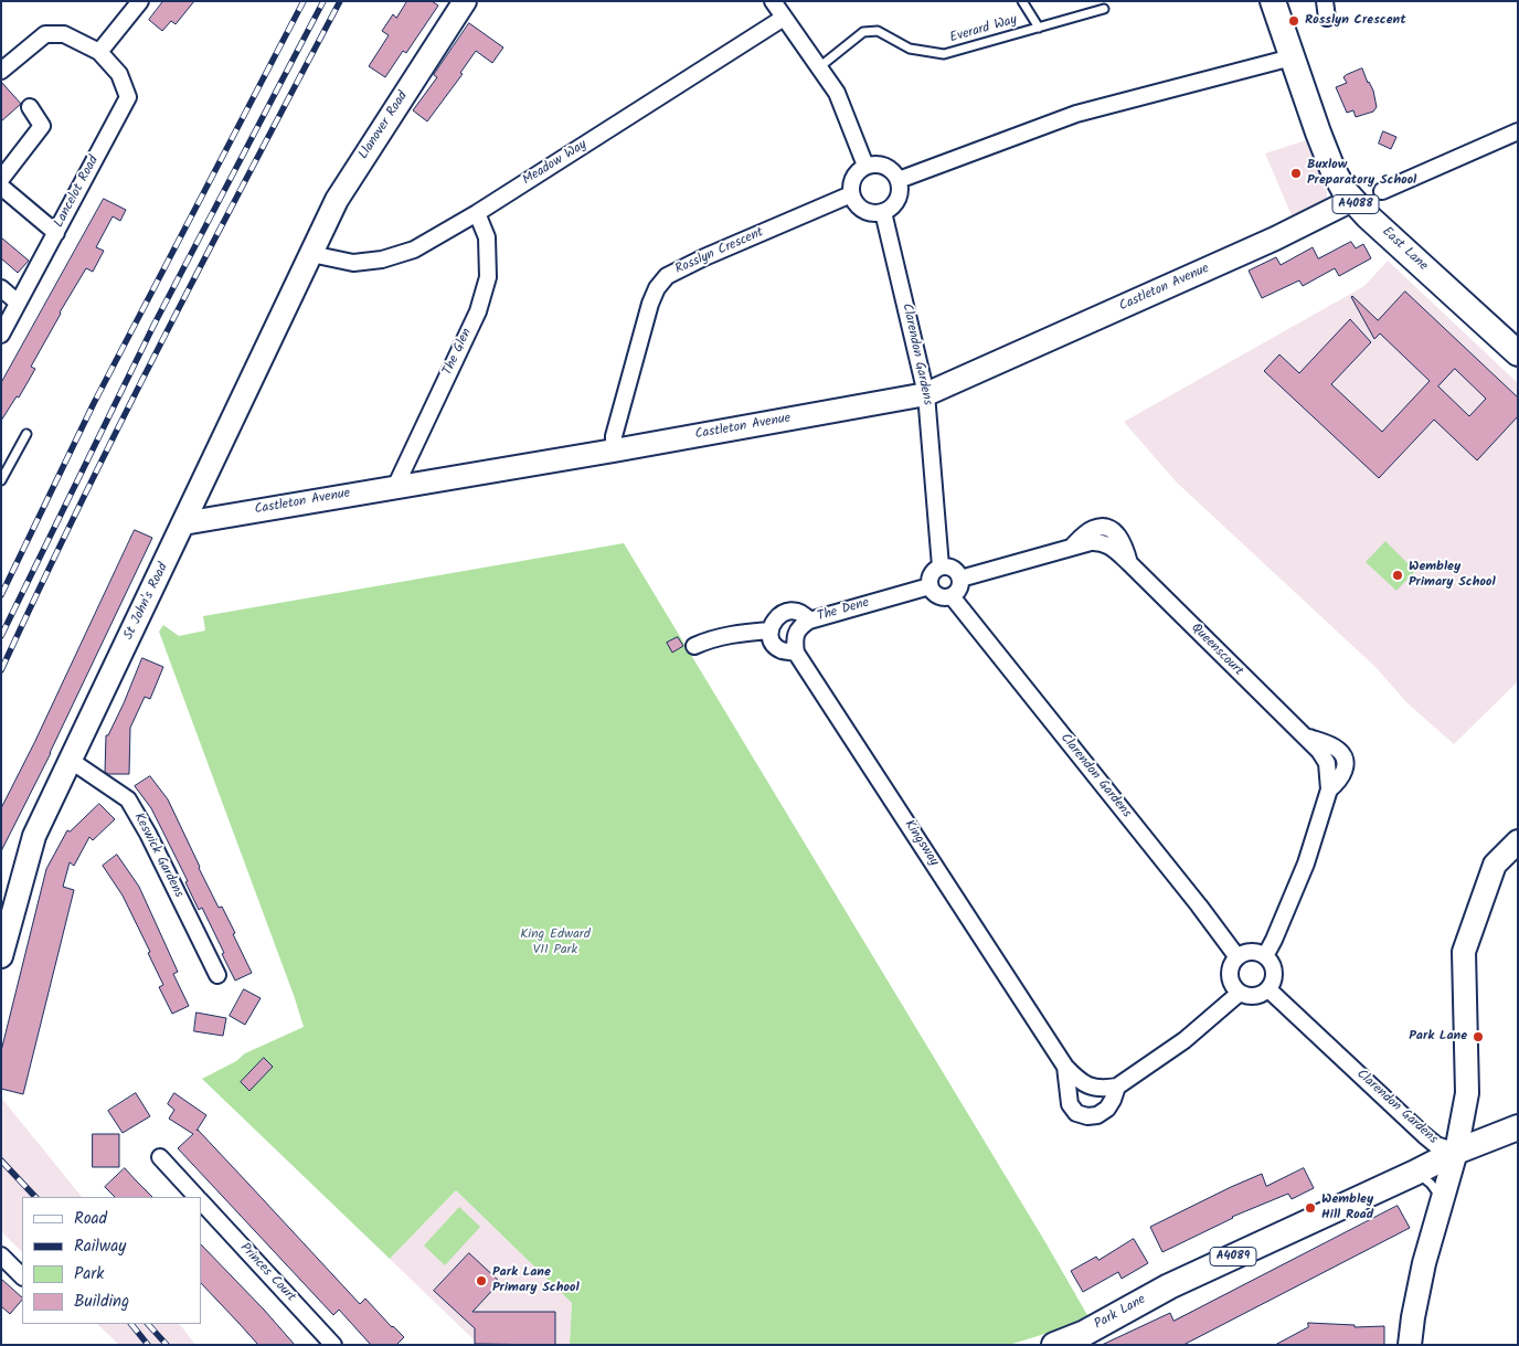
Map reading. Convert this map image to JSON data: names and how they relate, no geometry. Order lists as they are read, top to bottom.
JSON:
{
  "streets": {
    "main road": [
      "A4088",
      "East Lane",
      "A4089",
      "Park Lane"
    ],
    "street": [
      "Llanover Road",
      "Meadow Way",
      "Lancelot Road",
      "Rosslyn Crescent",
      "Castleton Avenue",
      "The Glen",
      "Clarendon Gardens",
      "St John's Road",
      "The Dene",
      "Queenscourt",
      "Kingsway",
      "Keswick Gardens",
      "Princes Court"
    ],
    "lane": ["Everard Way"]
  },
  "crossings": [
    ["Llanover Road", "Meadow Way"],
    ["Llanover Road", "St John's Road"],
    ["Meadow Way", "The Glen"],
    ["Meadow Way", "St John's Road"],
    ["East Lane", "Castleton Avenue"],
    ["Rosslyn Crescent", "Castleton Avenue"],
    ["Rosslyn Crescent", "Clarendon Gardens"],
    ["Castleton Avenue", "The Glen"],
    ["Castleton Avenue", "Clarendon Gardens"],
    ["Castleton Avenue", "St John's Road"],
    ["Clarendon Gardens", "The Dene"],
    ["Clarendon Gardens", "Queenscourt"],
    ["Clarendon Gardens", "Kingsway"],
    ["Clarendon Gardens", "A4089"],
    ["Clarendon Gardens", "Park Lane"],
    ["St John's Road", "Keswick Gardens"],
    ["The Dene", "Queenscourt"],
    ["Queenscourt", "Kingsway"],
    ["A4089", "Park Lane"]
  ],
  "parks": ["King Edward VII Park"],
  "places": [
    "Rosslyn Crescent",
    "Buxlow Preparatory School",
    "Wembley Primary School",
    "Park Lane",
    "Wembley Hill Road",
    "Park Lane Primary School"
  ],
  "legend": [
    "Road",
    "Railway",
    "Park",
    "Building"
  ]
}
